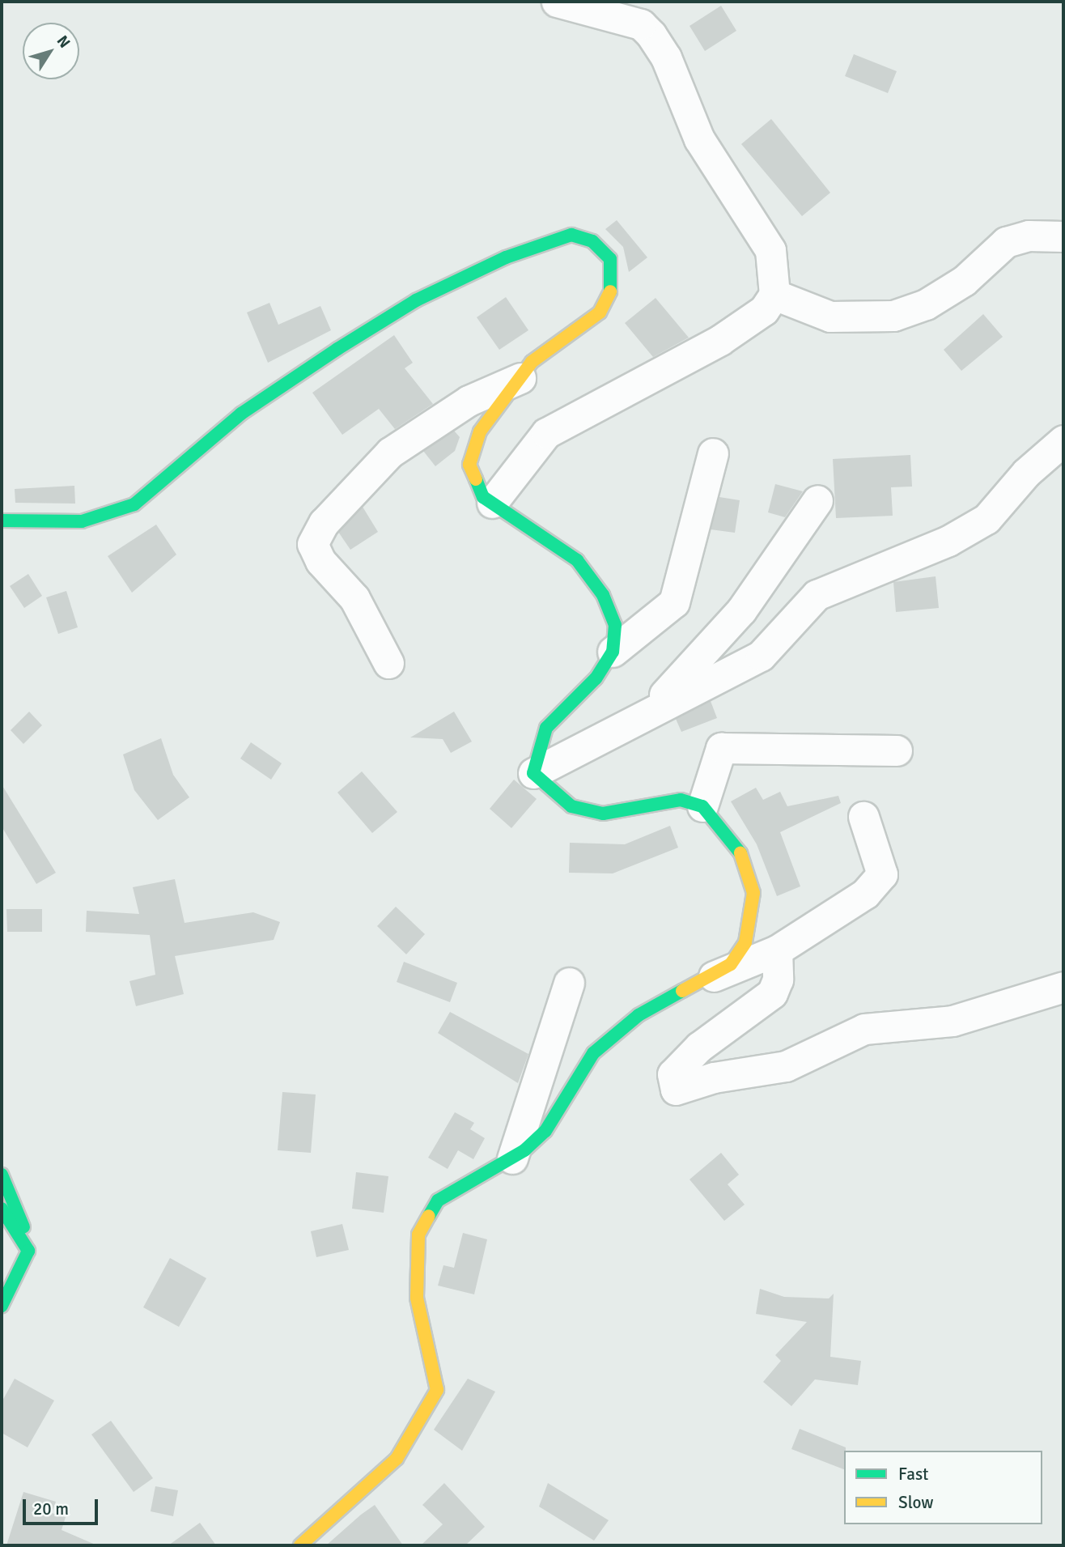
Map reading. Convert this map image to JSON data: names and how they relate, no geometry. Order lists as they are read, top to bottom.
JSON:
{
  "legend": ["Fast", "Slow"],
  "scale_bar": "20 m",
  "north": "top right"
}
